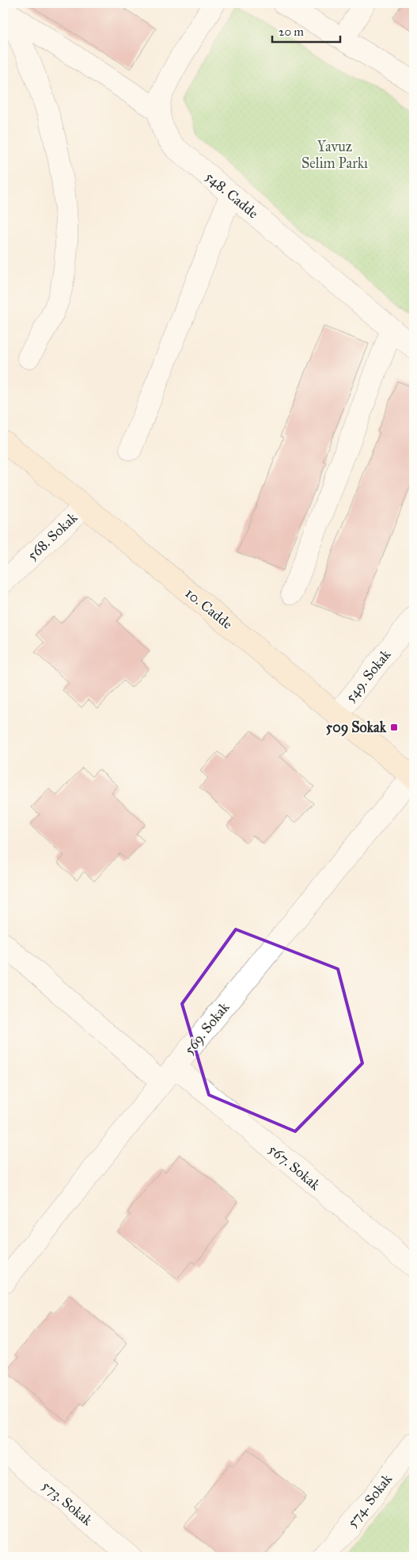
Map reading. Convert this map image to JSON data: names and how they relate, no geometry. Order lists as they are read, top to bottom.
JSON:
{
  "streets": {
    "main road": ["10. Cadde"],
    "street": [
      "548. Cadde",
      "568. Sokak",
      "549. Sokak",
      "569. Sokak",
      "567. Sokak",
      "574. Sokak",
      "573. Sokak"
    ]
  },
  "crossings": [
    ["568. Sokak", "10. Cadde"],
    ["10. Cadde", "549. Sokak"],
    ["10. Cadde", "569. Sokak"],
    ["569. Sokak", "567. Sokak"]
  ],
  "parks": ["Yavuz Selim Parkı"],
  "places": {
    "transit": ["509 Sokak"]
  },
  "scale_bar": "20 m"
}
